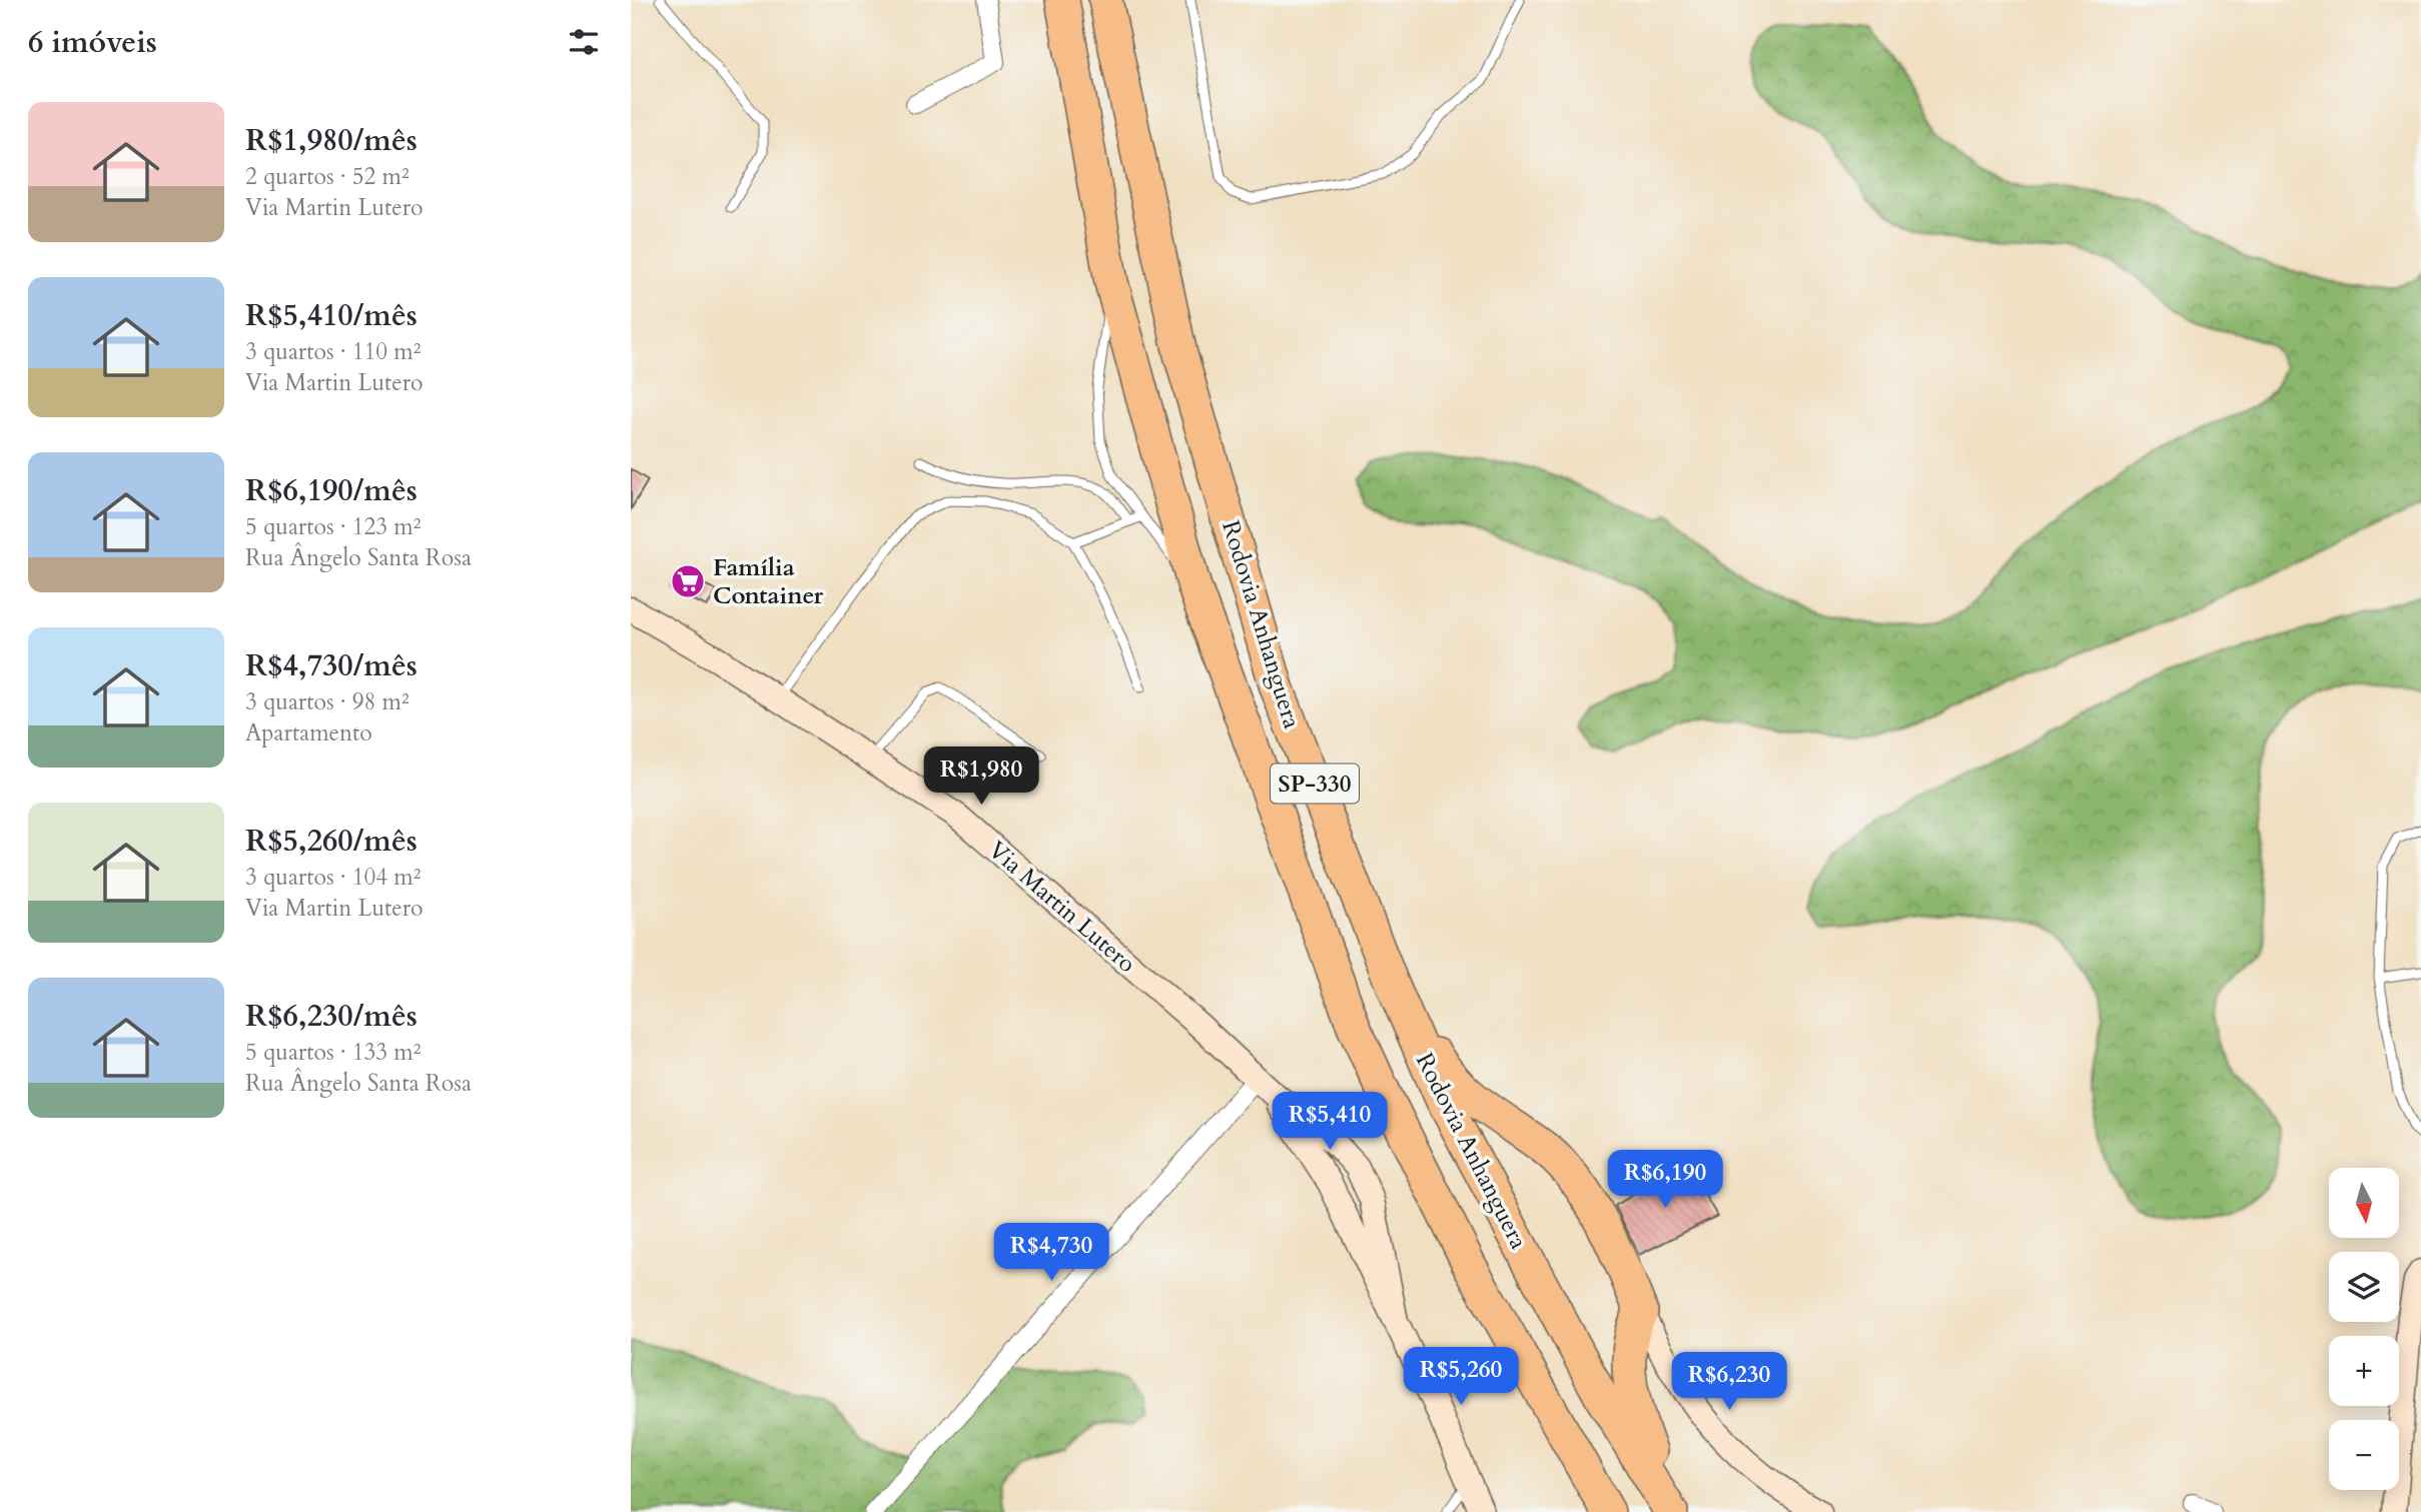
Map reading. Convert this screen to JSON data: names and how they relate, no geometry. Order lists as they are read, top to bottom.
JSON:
{
  "streets": {
    "highway": ["Rodovia Anhanguera", "SP-330"],
    "street": ["Via Martin Lutero"]
  },
  "places": {
    "supermarket": ["Família Container"]
  },
  "north": "bottom",
  "page": {
    "heading": "6 imóveis",
    "list": [
      {
        "name": "R$1,980/mês",
        "note": "2 quartos · 52 m² · Via Martin Lutero"
      },
      {
        "name": "R$5,410/mês",
        "note": "3 quartos · 110 m² · Via Martin Lutero"
      },
      {
        "name": "R$6,190/mês",
        "note": "5 quartos · 123 m² · Rua Ângelo Santa Rosa"
      },
      {
        "name": "R$4,730/mês",
        "note": "3 quartos · 98 m² · Apartamento"
      },
      {
        "name": "R$5,260/mês",
        "note": "3 quartos · 104 m² · Via Martin Lutero"
      },
      {
        "name": "R$6,230/mês",
        "note": "5 quartos · 133 m² · Rua Ângelo Santa Rosa"
      }
    ],
    "price": [
      "R$1,980",
      "R$5,410",
      "R$6,190",
      "R$4,730",
      "R$5,260",
      "R$6,230"
    ],
    "map_buttons": ["+", "−"]
  }
}
